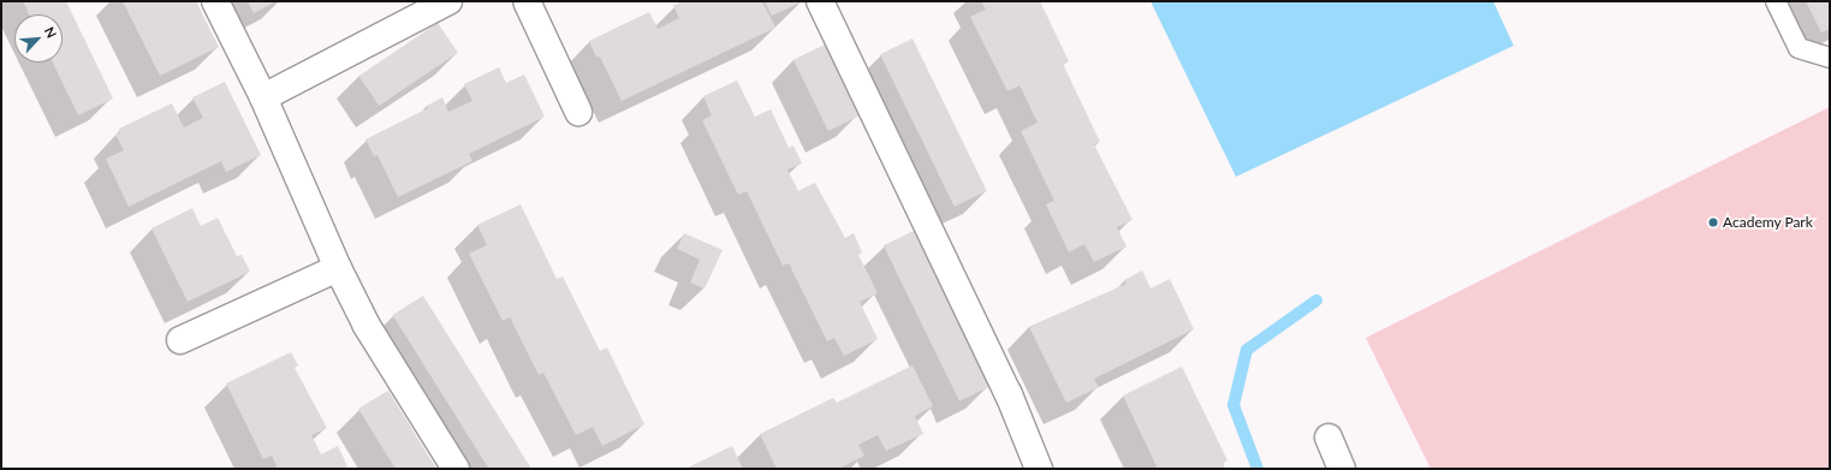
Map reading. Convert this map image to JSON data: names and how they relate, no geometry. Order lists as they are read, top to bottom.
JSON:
{
  "places": ["Academy Park"],
  "north": "top right"
}
